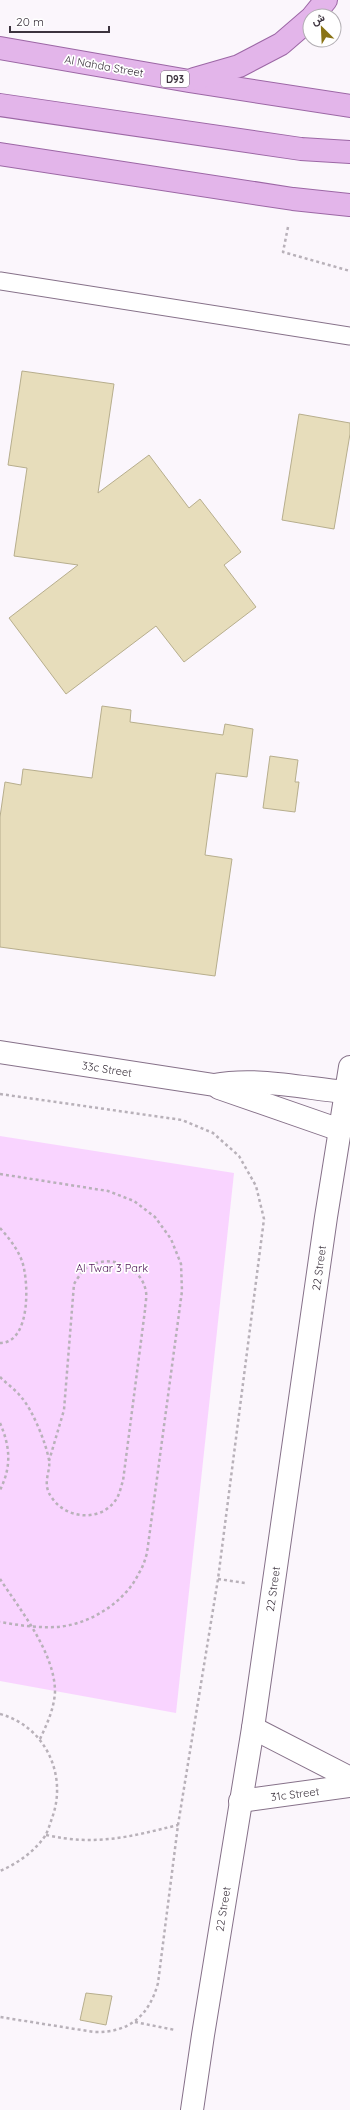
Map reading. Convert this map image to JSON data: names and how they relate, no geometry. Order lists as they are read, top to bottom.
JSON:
{
  "streets": {
    "main road": ["Al Nahda Street", "D93"],
    "street": ["33c Street", "22 Street", "31c Street"]
  },
  "crossings": [
    ["33c Street", "22 Street"],
    ["22 Street", "31c Street"]
  ],
  "parks": ["Al Twar 3 Park"],
  "scale_bar": "20 m",
  "north": "top left"
}
